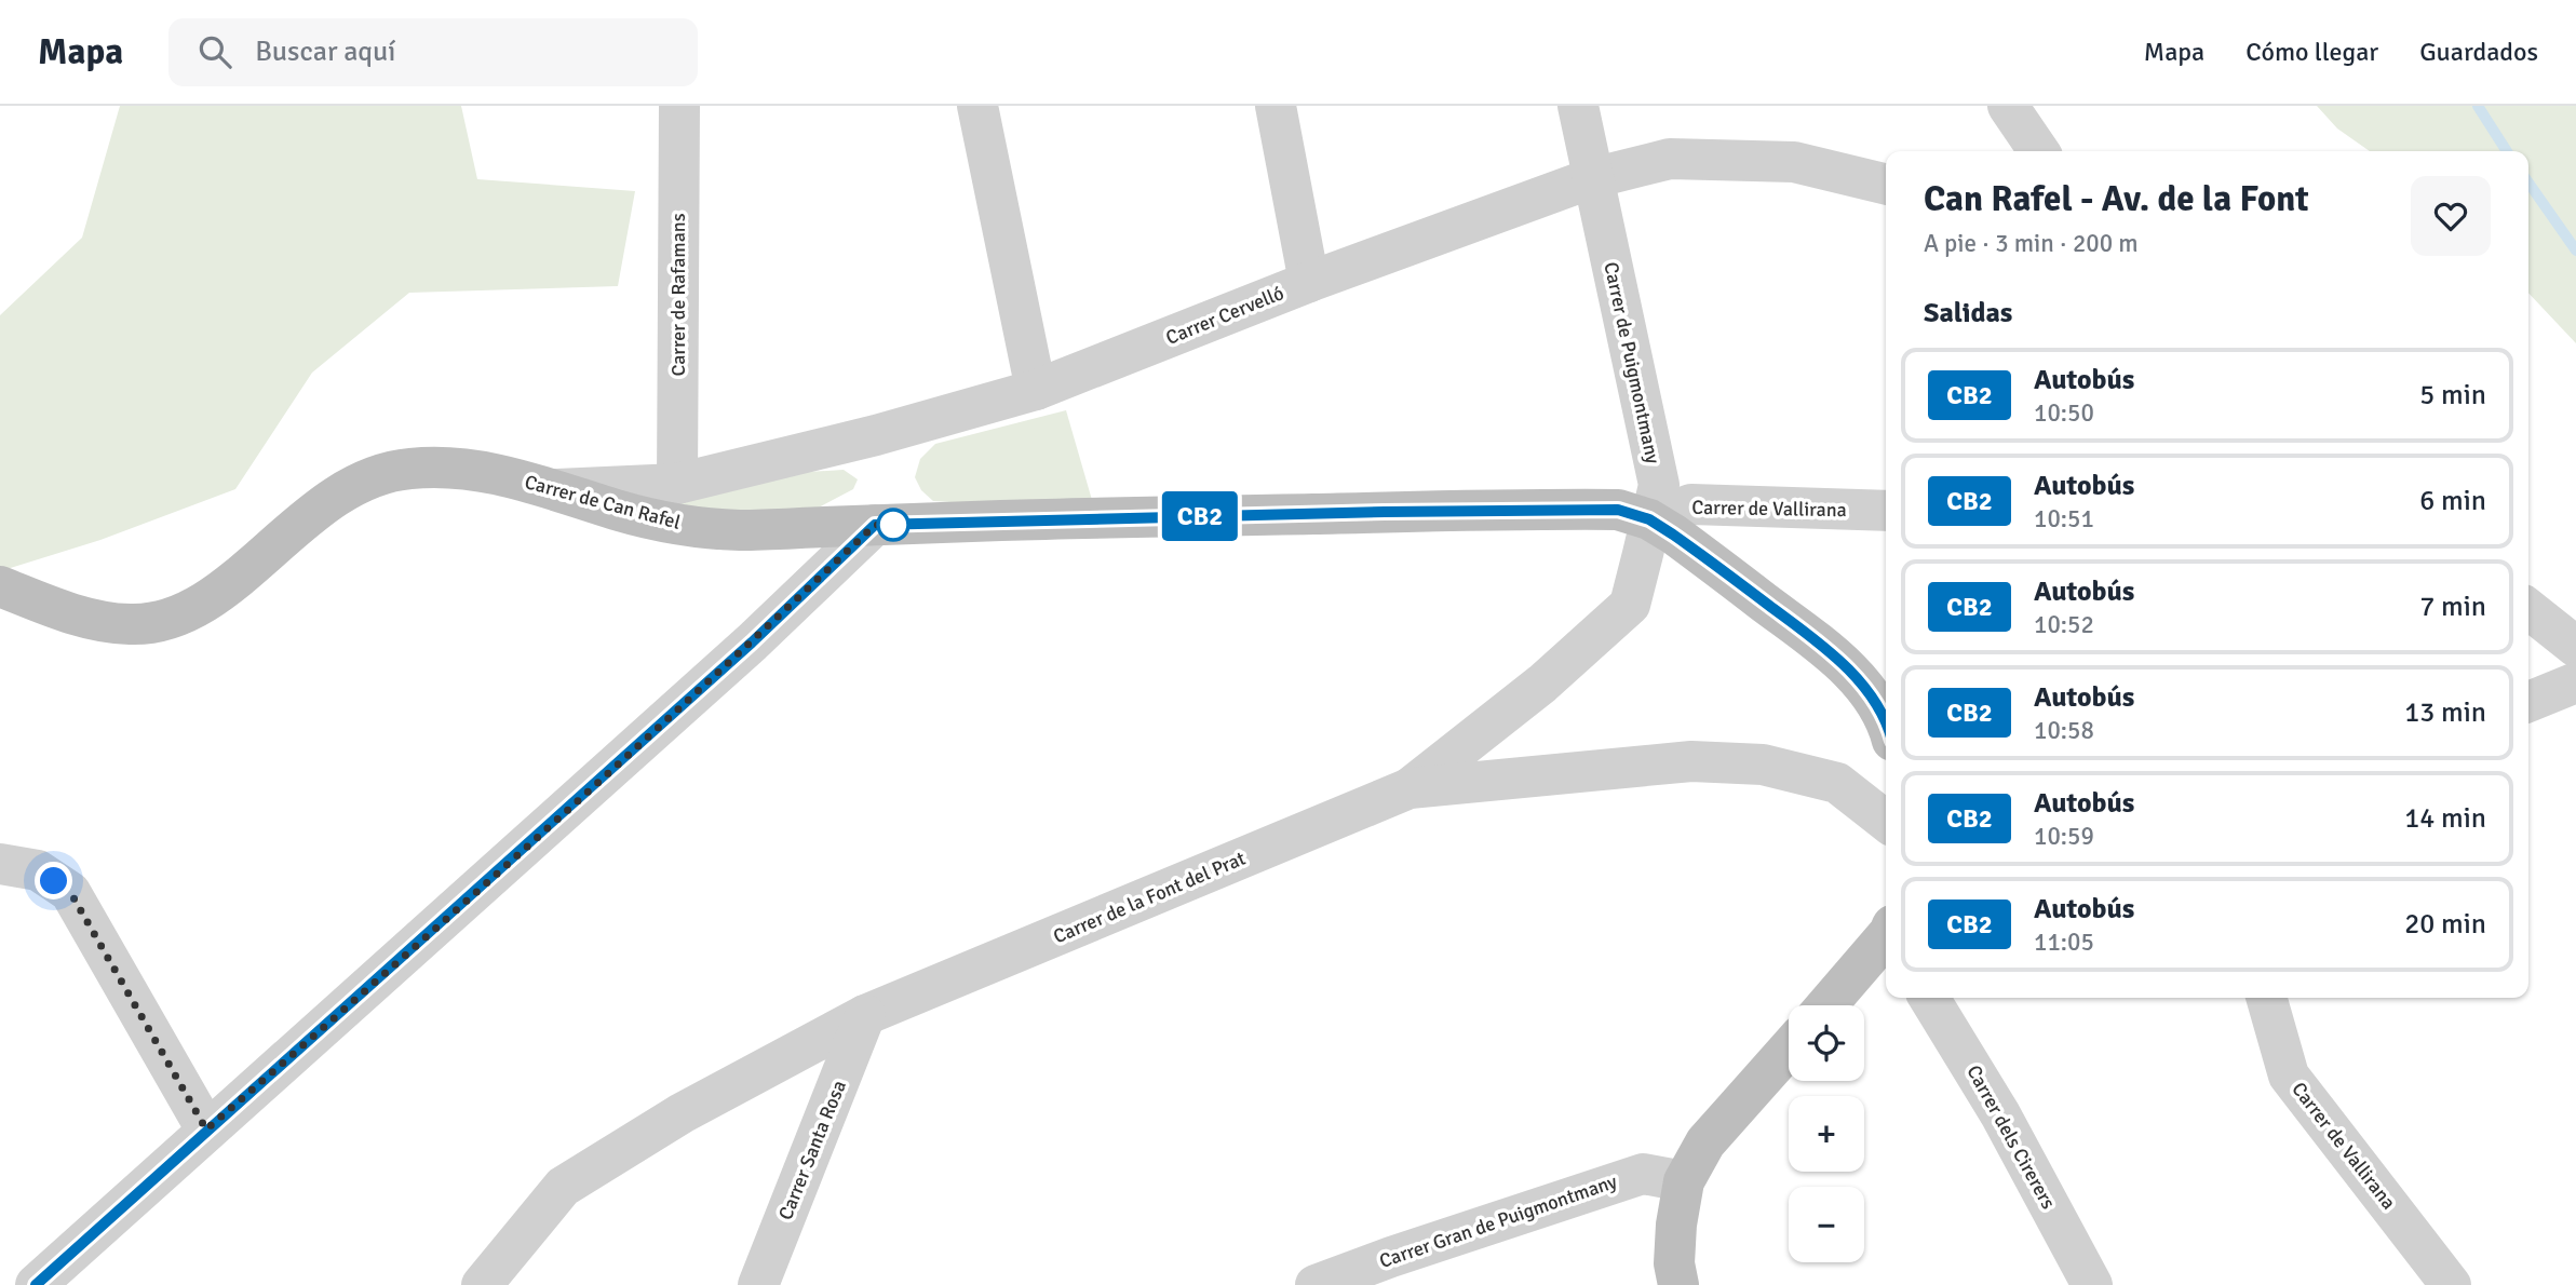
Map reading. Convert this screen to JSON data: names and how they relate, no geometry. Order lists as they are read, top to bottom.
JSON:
{
  "streets": {
    "street": [
      "Carrer de Rafamans",
      "Carrer Cervelló",
      "Carrer de Puigmontmany",
      "Carrer de Can Rafel",
      "Carrer de Vallirana",
      "Carrer de la Font del Prat",
      "Carrer dels Cirerers",
      "Carrer Santa Rosa",
      "Carrer Gran de Puigmontmany"
    ]
  },
  "crossings": [
    ["Carrer de Rafamans", "Carrer Cervelló"],
    ["Carrer Cervelló", "Carrer de Puigmontmany"],
    ["Carrer Cervelló", "Carrer de Can Rafel"],
    ["Carrer de Puigmontmany", "Carrer de Can Rafel"],
    ["Carrer de Puigmontmany", "Carrer de Vallirana"],
    ["Carrer de Puigmontmany", "Carrer de la Font del Prat"],
    ["Carrer de Can Rafel", "Carrer de Vallirana"],
    ["Carrer de la Font del Prat", "Carrer Santa Rosa"]
  ],
  "lines": ["bus line CB2"],
  "page": {
    "header": "Mapa",
    "search": "Buscar aquí",
    "nav": ["Mapa", "Cómo llegar", "Guardados"],
    "on_map": "CB2",
    "heading": [
      ["Can Rafel - Av. de la Font", "A pie · 3 min · 200 m"],
      "Salidas"
    ],
    "list": [
      {
        "mark": "CB2",
        "name": "Autobús",
        "note": "10:50",
        "value": "5 min"
      },
      {
        "mark": "CB2",
        "name": "Autobús",
        "note": "10:51",
        "value": "6 min"
      },
      {
        "mark": "CB2",
        "name": "Autobús",
        "note": "10:52",
        "value": "7 min"
      },
      {
        "mark": "CB2",
        "name": "Autobús",
        "note": "10:58",
        "value": "13 min"
      },
      {
        "mark": "CB2",
        "name": "Autobús",
        "note": "10:59",
        "value": "14 min"
      },
      {
        "mark": "CB2",
        "name": "Autobús",
        "note": "11:05",
        "value": "20 min"
      }
    ],
    "map_buttons": ["+", "−"]
  }
}
